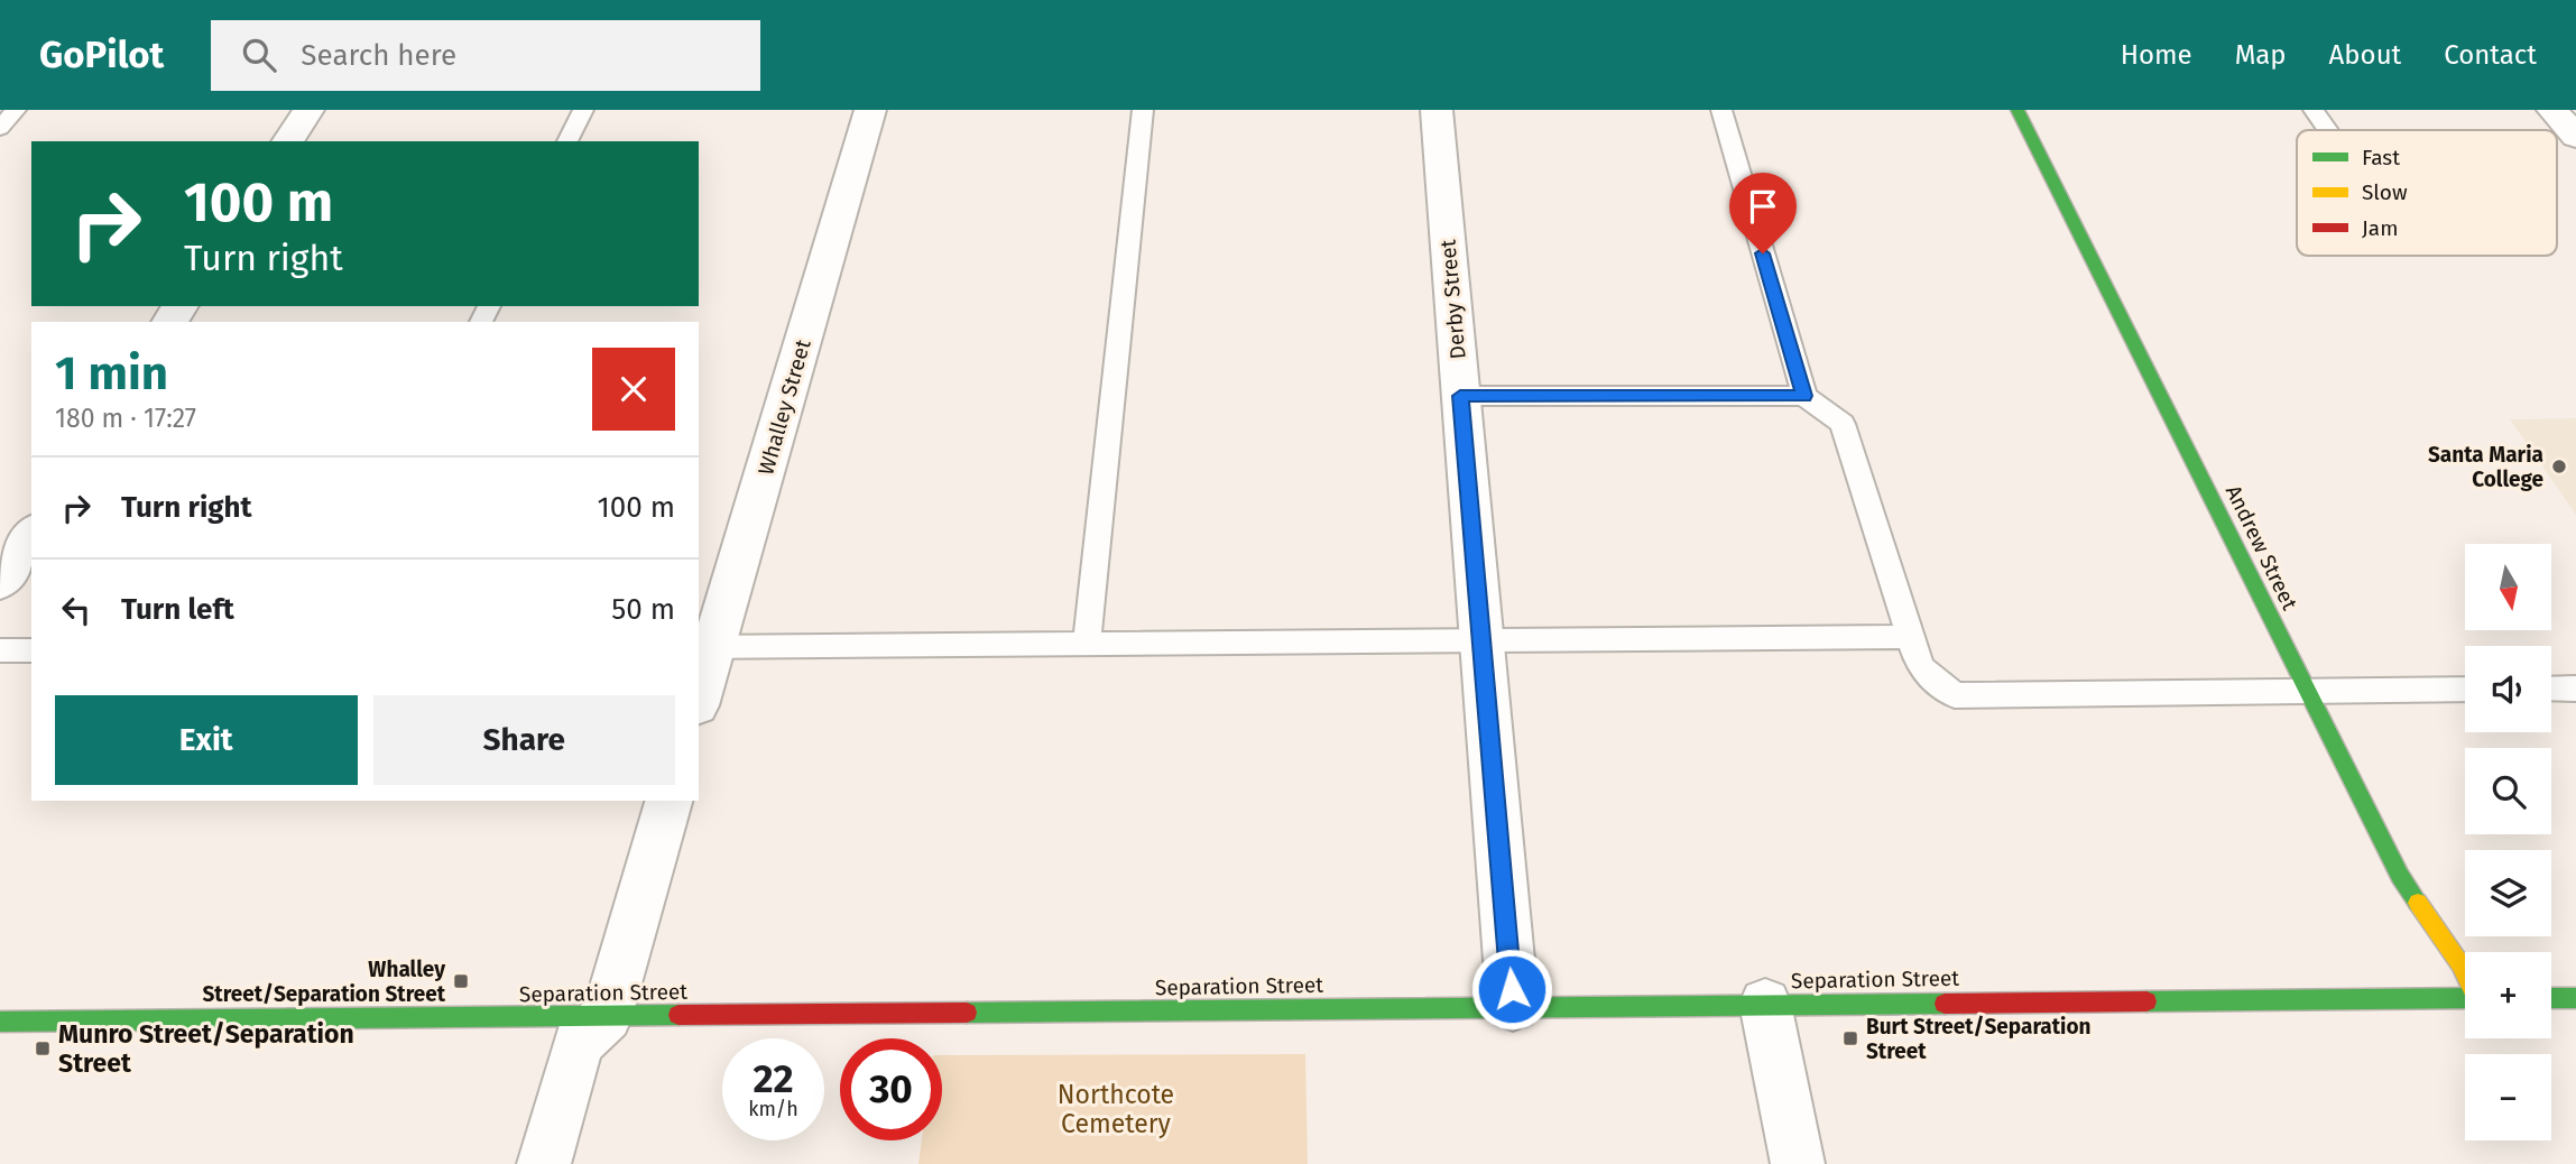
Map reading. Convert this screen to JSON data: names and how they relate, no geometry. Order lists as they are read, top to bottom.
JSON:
{
  "streets": {
    "street": [
      "Derby Street",
      "Whalley Street",
      "Andrew Street",
      "Separation Street"
    ]
  },
  "crossings": [
    ["Derby Street", "Separation Street"]
  ],
  "parks": ["Northcote Cemetery"],
  "places": {
    "other": ["Santa Maria College"],
    "transit": ["Whalley Street/Separation Street", "Burt Street/Separation Street", "Munro Street/Separation Street"]
  },
  "legend": ["Fast", "Slow", "Jam"],
  "north": "bottom",
  "page": {
    "header": "GoPilot",
    "search": "Search here",
    "nav": [
      "Home",
      "Map",
      "About",
      "Contact"
    ],
    "turn": ["100 m", "Turn right"],
    "heading": ["1 min", "180 m · 17:27"],
    "list": [
      {
        "name": "Turn right",
        "value": "100 m"
      },
      {
        "name": "Turn left",
        "value": "50 m"
      }
    ],
    "map_buttons": ["+", "−"],
    "buttons": ["Exit", "Share"],
    "speed": "22 km/h",
    "limit": "30"
  }
}
